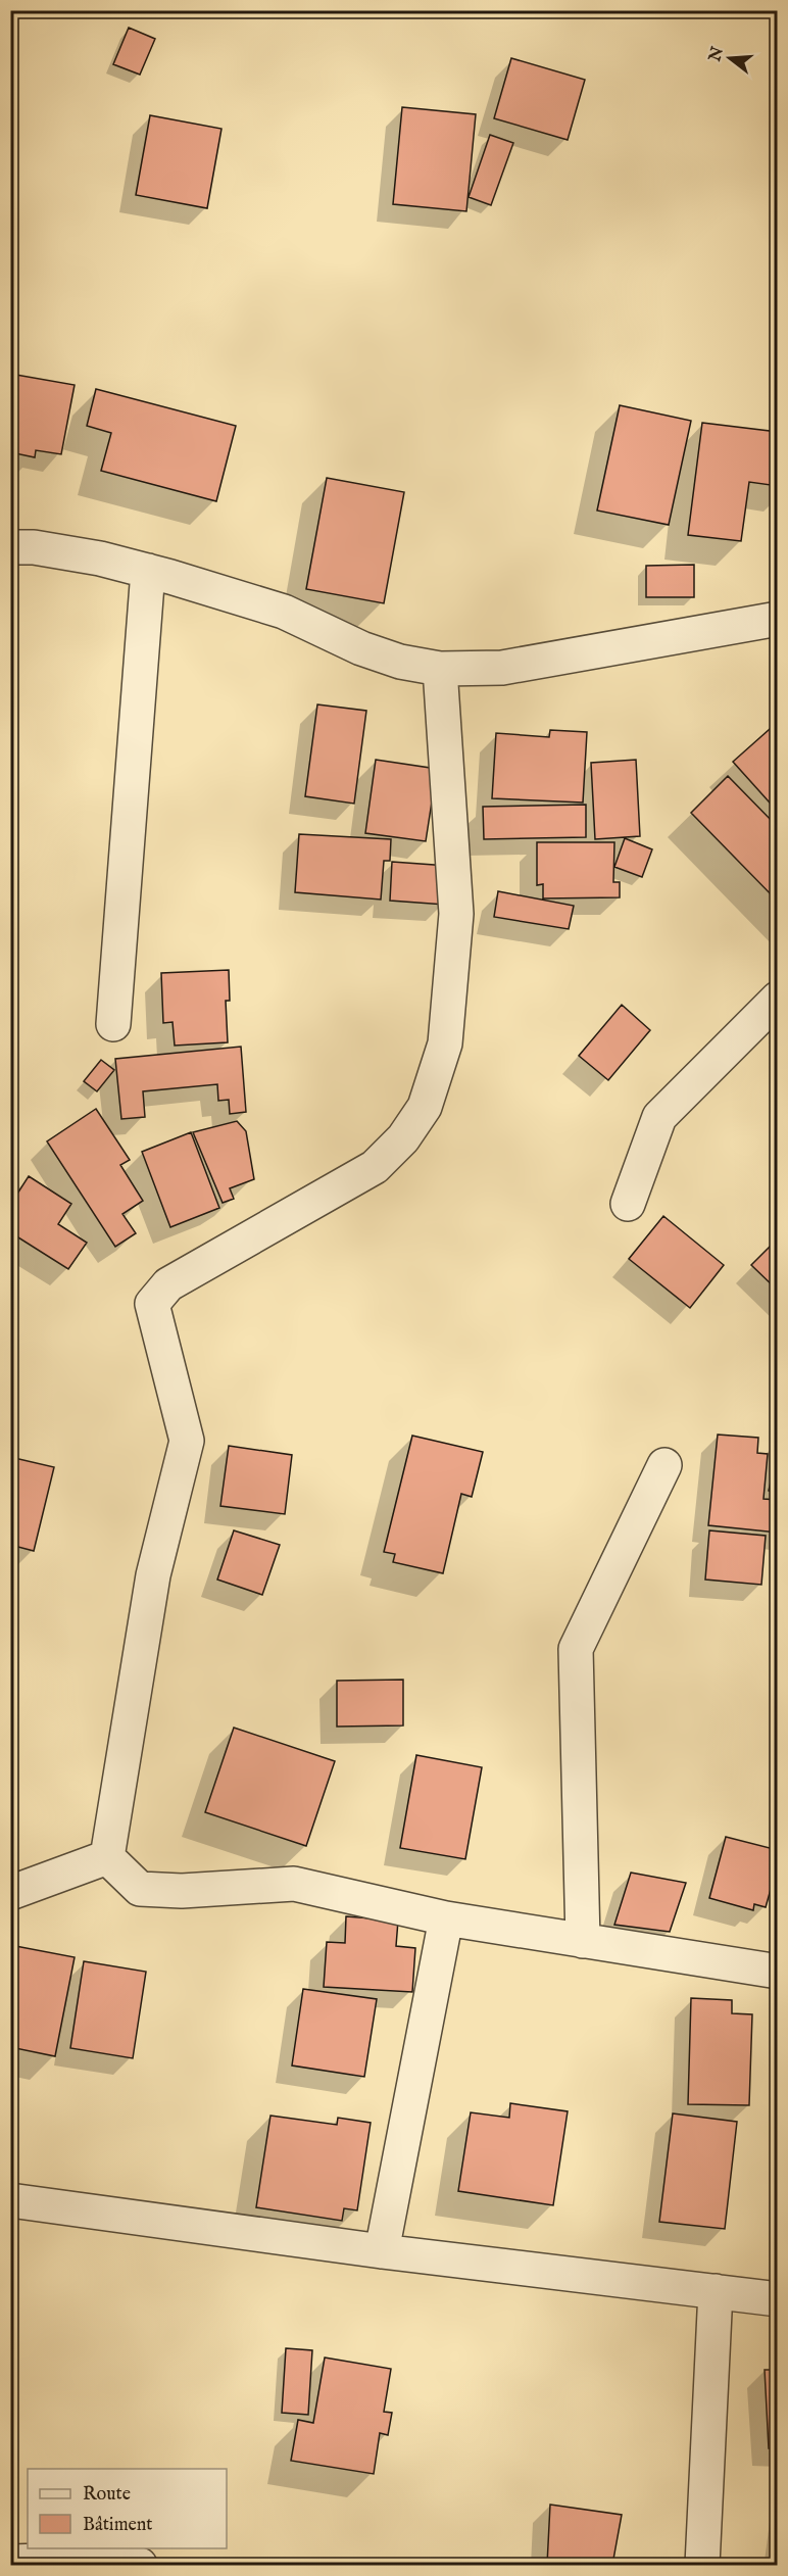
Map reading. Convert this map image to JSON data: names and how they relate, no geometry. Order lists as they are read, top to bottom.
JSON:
{
  "legend": ["Route", "Bâtiment"],
  "north": "left"
}
